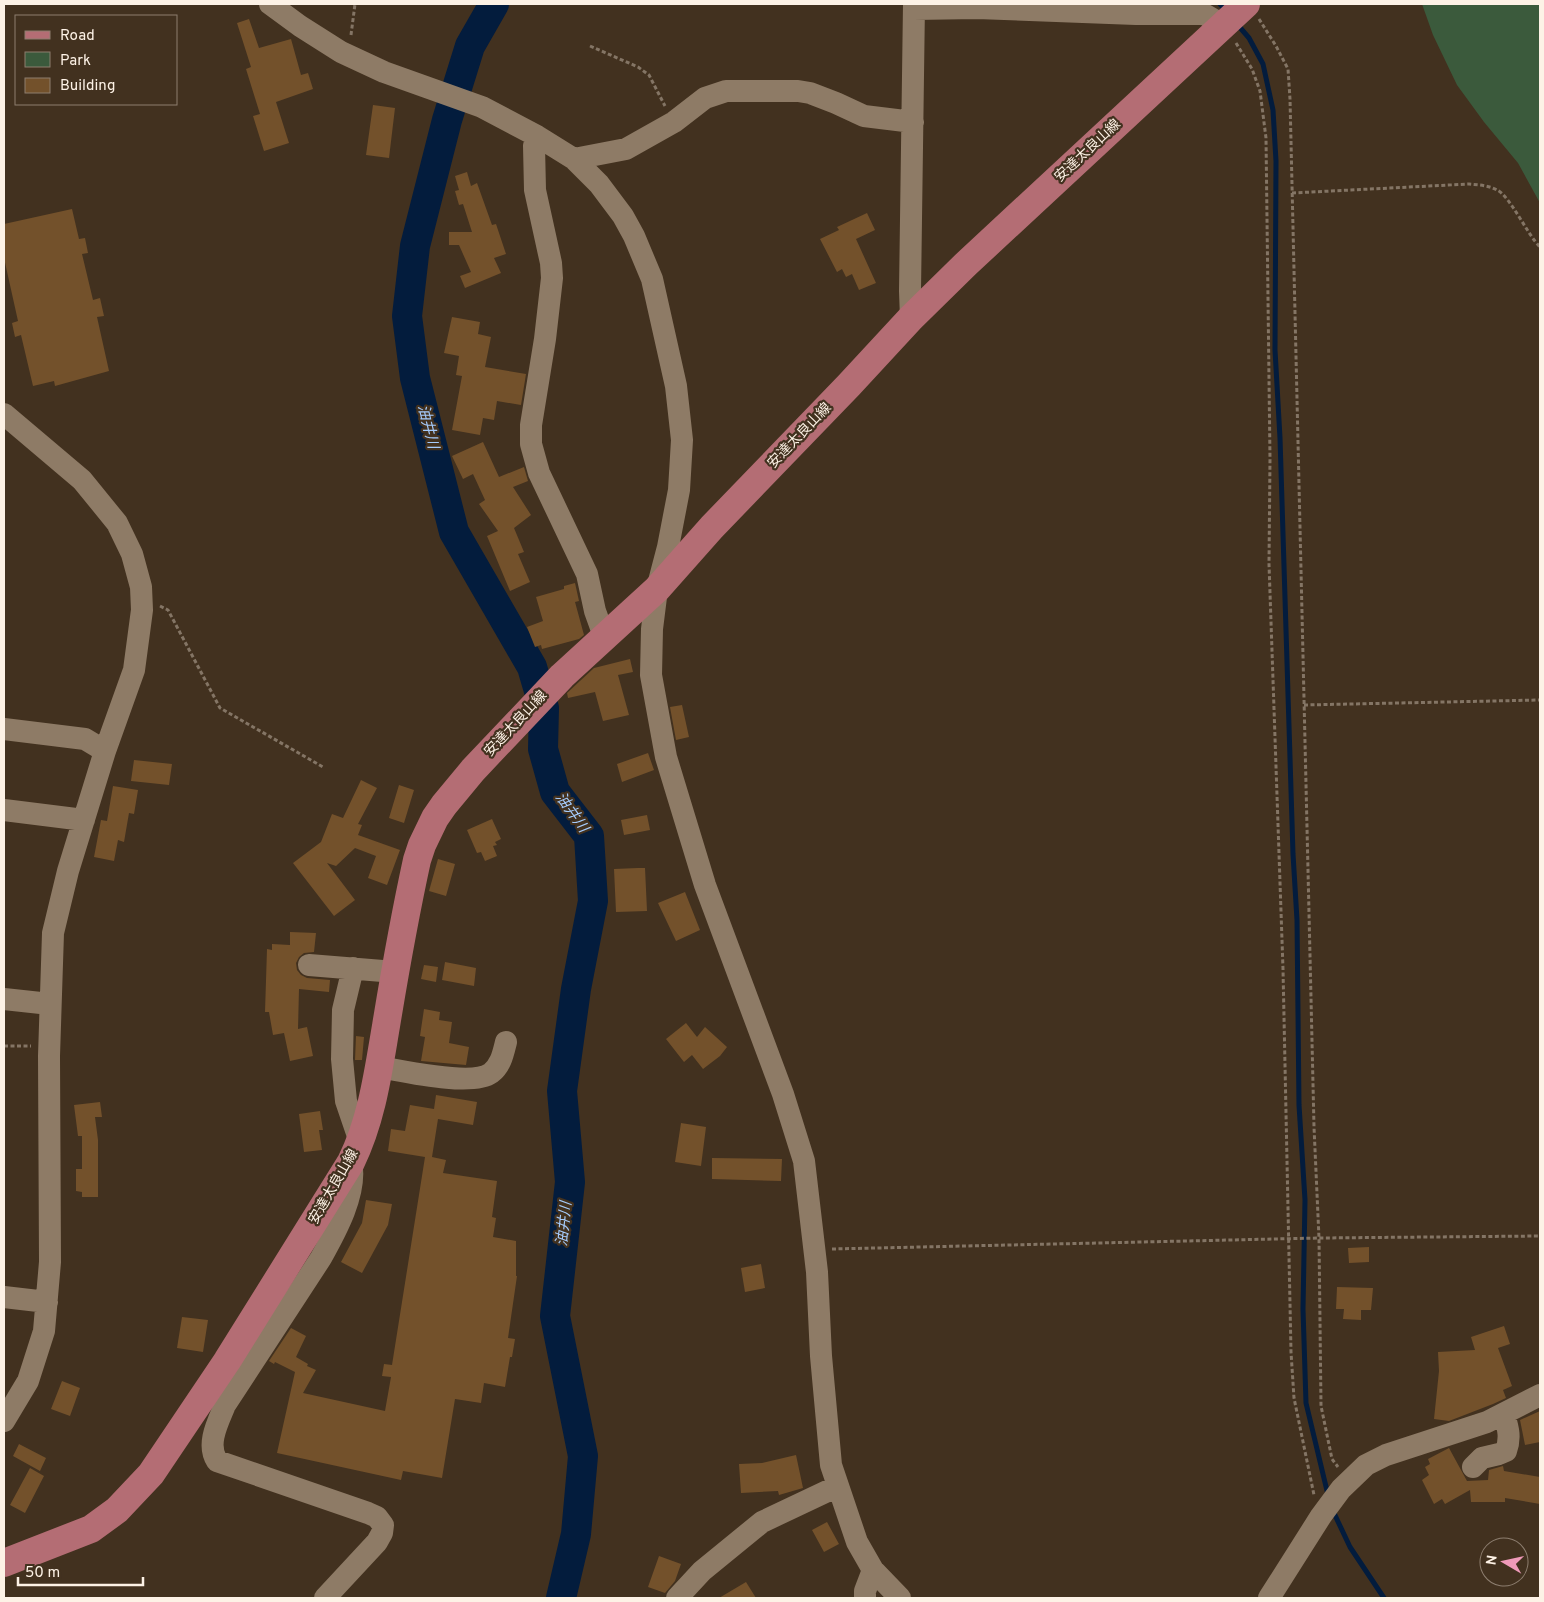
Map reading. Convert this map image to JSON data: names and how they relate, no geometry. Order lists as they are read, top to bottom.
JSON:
{
  "streets": {
    "main road": ["安達太良山線"]
  },
  "water": ["油井川"],
  "legend": ["Road", "Park", "Building"],
  "scale_bar": "50 m",
  "north": "left"
}
